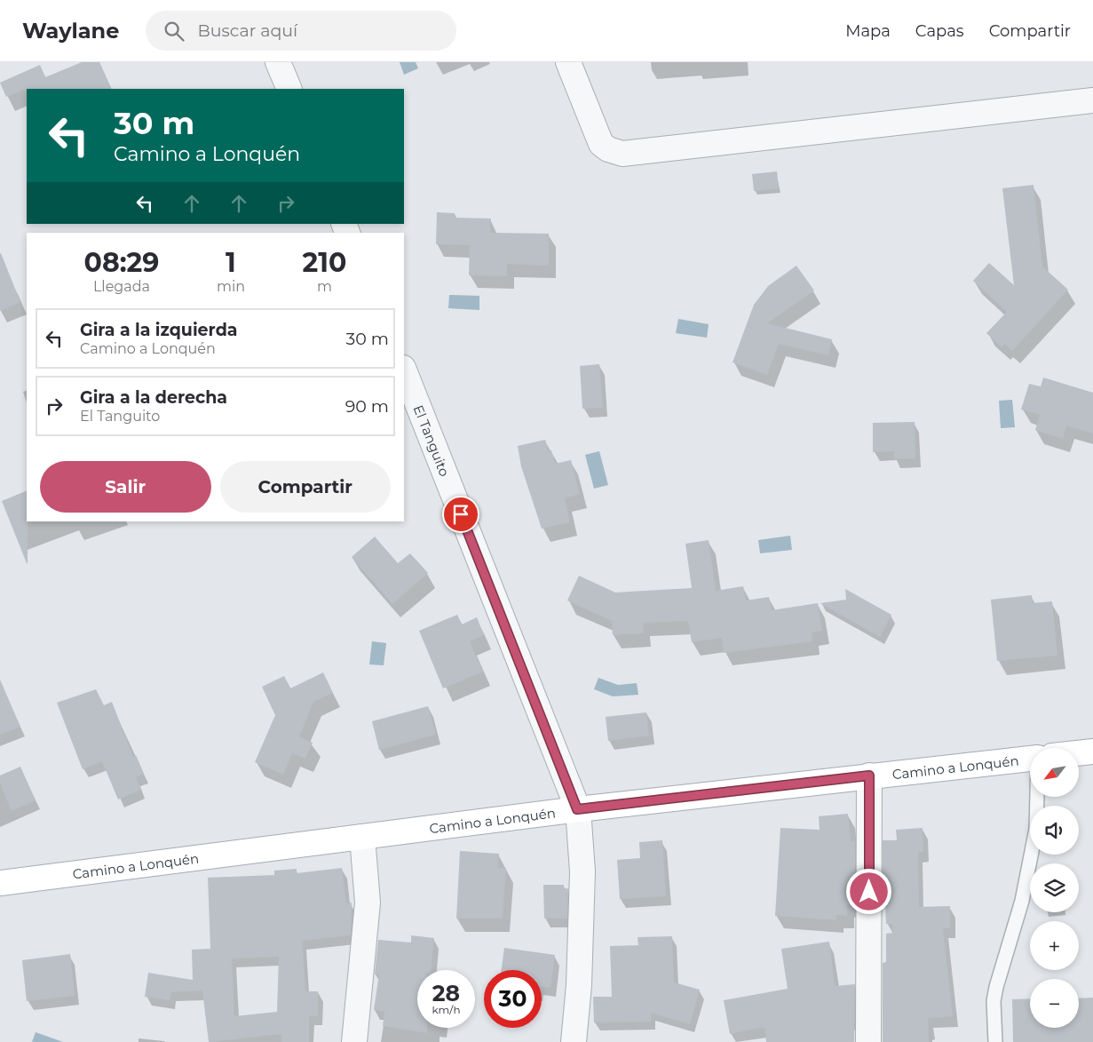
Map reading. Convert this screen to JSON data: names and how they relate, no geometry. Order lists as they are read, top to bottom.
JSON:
{
  "streets": {
    "main road": ["Camino a Lonquén"],
    "street": ["El Tanguito"]
  },
  "crossings": [
    ["El Tanguito", "Camino a Lonquén"]
  ],
  "north": "bottom left",
  "page": {
    "header": "Waylane",
    "search": "Buscar aquí",
    "nav": ["Mapa", "Capas", "Compartir"],
    "turn": ["30 m", "Camino a Lonquén"],
    "eta": [
      "08:29",
      "Llegada",
      "1",
      "min",
      "210",
      "m"
    ],
    "list": [
      {
        "name": "Gira a la izquierda",
        "note": "Camino a Lonquén",
        "value": "30 m"
      },
      {
        "name": "Gira a la derecha",
        "note": "El Tanguito",
        "value": "90 m"
      }
    ],
    "buttons": ["Salir", "Compartir"],
    "map_buttons": ["+", "−"],
    "speed": "28 km/h",
    "limit": "30"
  }
}
